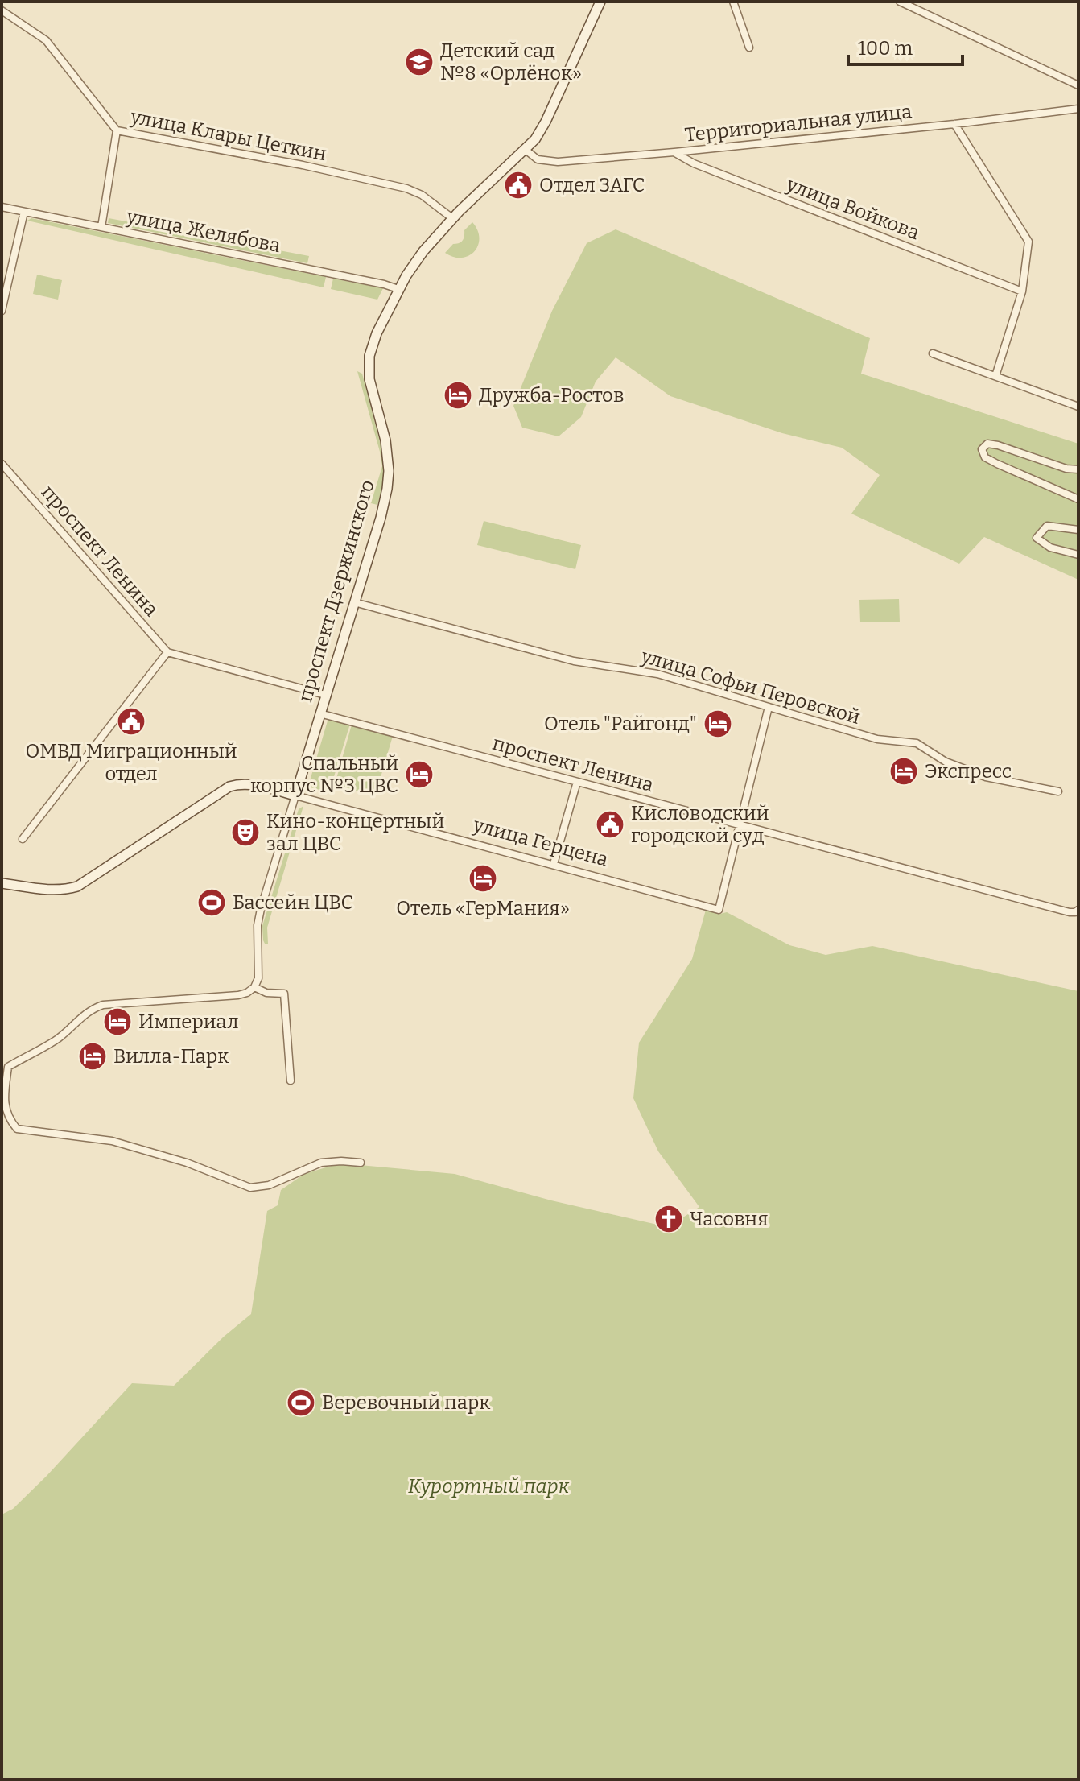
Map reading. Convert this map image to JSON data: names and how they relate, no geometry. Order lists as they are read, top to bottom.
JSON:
{
  "streets": {
    "main road": ["проспект Дзержинского", "улица Герцена"],
    "street": [
      "Территориальная улица",
      "улица Клары Цеткин",
      "улица Войкова",
      "улица Желябова",
      "проспект Ленина",
      "улица Софьи Перовской"
    ]
  },
  "crossings": [
    ["Территориальная улица", "улица Войкова"],
    ["Территориальная улица", "проспект Дзержинского"],
    ["улица Клары Цеткин", "проспект Дзержинского"],
    ["улица Желябова", "проспект Дзержинского"],
    ["проспект Ленина", "проспект Дзержинского"],
    ["проспект Ленина", "улица Герцена"],
    ["проспект Дзержинского", "улица Софьи Перовской"],
    ["проспект Дзержинского", "улица Герцена"]
  ],
  "parks": ["Курортный парк"],
  "places": {
    "school or university": ["Детский сад №8 «Орлёнок»"],
    "public building": ["Отдел ЗАГС", "ОМВД Миграционный отдел", "Кисловодский городской суд"],
    "hotel": [
      "Дружба-Ростов",
      "Отель \"Райгонд\"",
      "Экспресс",
      "Спальный корпус №3 ЦВС",
      "Отель «ГерМания»",
      "Империал",
      "Вилла-Парк"
    ],
    "theatre": ["Кино-концертный зал ЦВС"],
    "sports": ["Бассейн ЦВС", "Веревочный парк"],
    "church": ["Часовня"]
  },
  "scale_bar": "100 m"
}
